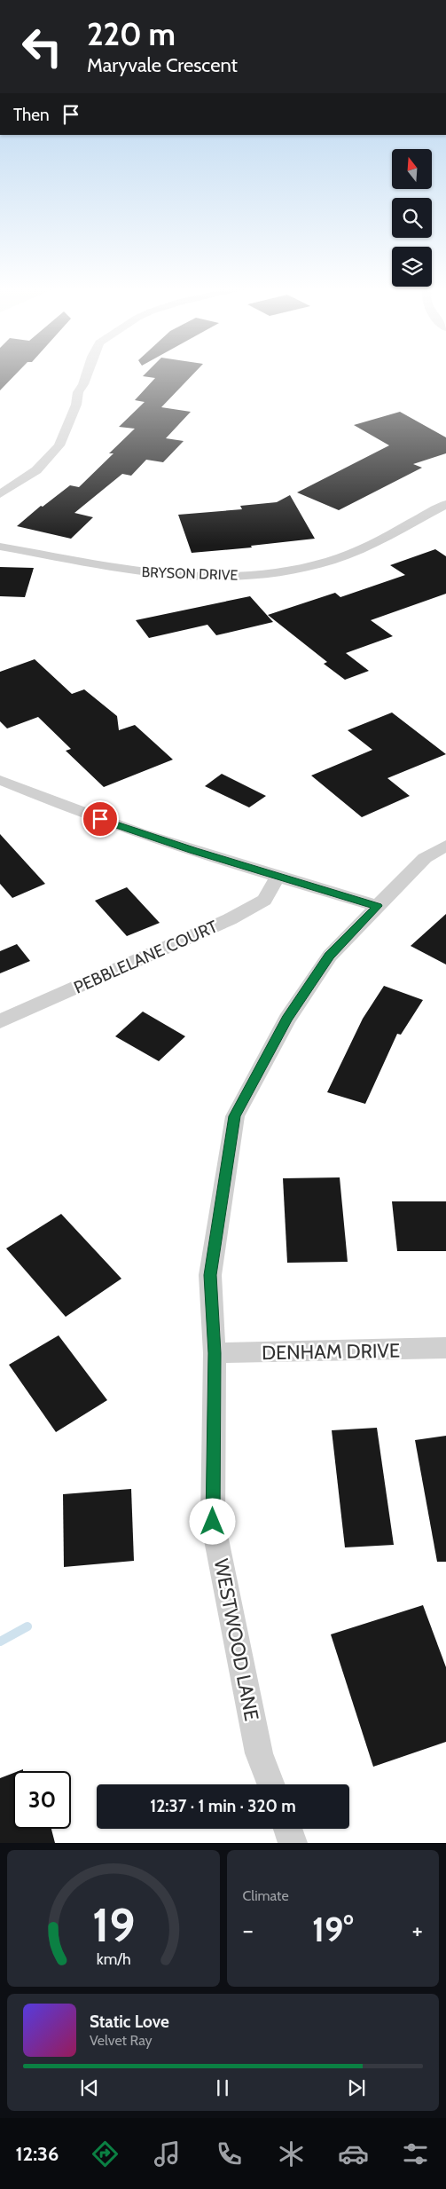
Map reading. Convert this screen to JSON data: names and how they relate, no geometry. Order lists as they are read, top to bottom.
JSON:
{
  "streets": {
    "street": [
      "BRYSON DRIVE",
      "PEBBLELANE COURT",
      "DENHAM DRIVE",
      "WESTWOOD LANE"
    ]
  },
  "crossings": [
    ["DENHAM DRIVE", "WESTWOOD LANE"]
  ],
  "north": "top",
  "page": {
    "turn": ["220 m", "Maryvale Crescent"],
    "then": "Then",
    "limit": "30",
    "trip": "12:37 · 1 min · 320 m",
    "tile": "Climate",
    "heat": ["−", "19°", "+"],
    "song": ["Static Love", "Velvet Ray"],
    "tabs": "12:36",
    "gauge": ["19", "km/h"]
  }
}
